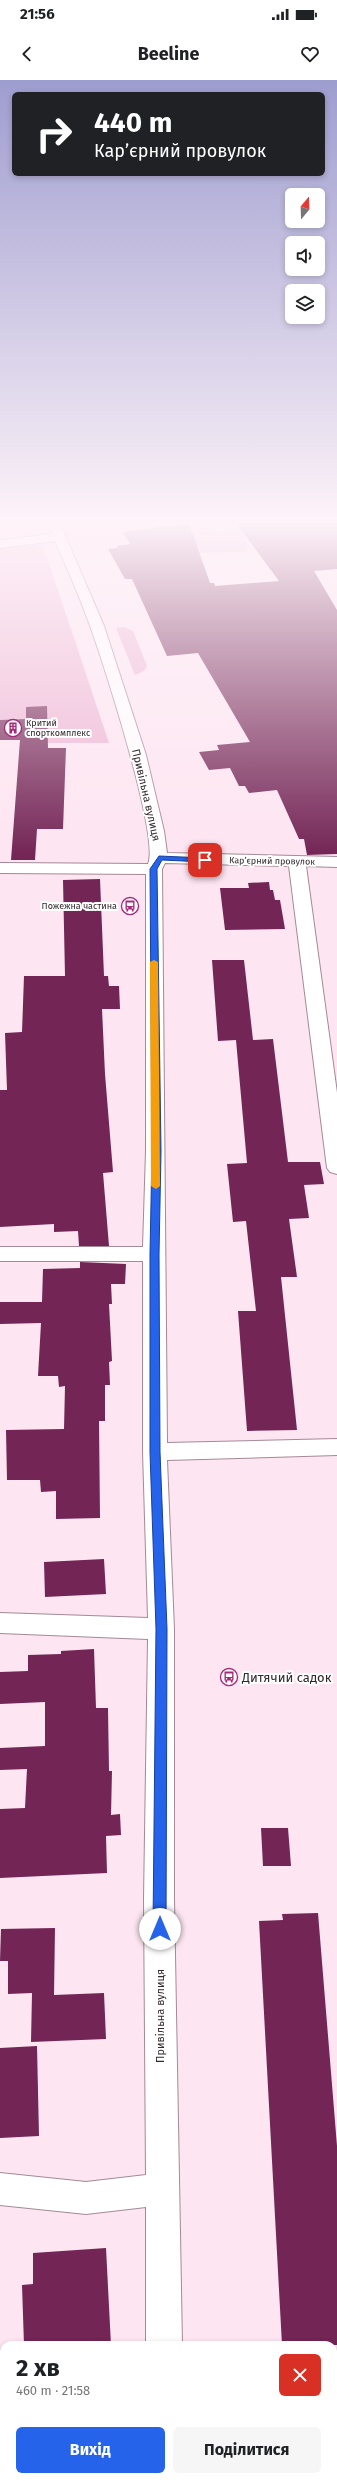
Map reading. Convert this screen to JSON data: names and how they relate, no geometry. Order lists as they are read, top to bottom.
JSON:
{
  "streets": {
    "street": ["Привільна вулиця", "Карʼєрний провулок"]
  },
  "crossings": [
    ["Привільна вулиця", "Карʼєрний провулок"]
  ],
  "places": {
    "building": ["Критий спорткомплекс"],
    "bus stop": ["Пожежна частина", "Дитячий садок"]
  },
  "north": "top",
  "page": {
    "status": "21:56",
    "header": "Beeline",
    "turn": ["440 m", "Карʼєрний провулок"],
    "heading": ["2 хв", "460 m · 21:58"],
    "buttons": ["Вихід", "Поділитися"]
  }
}
